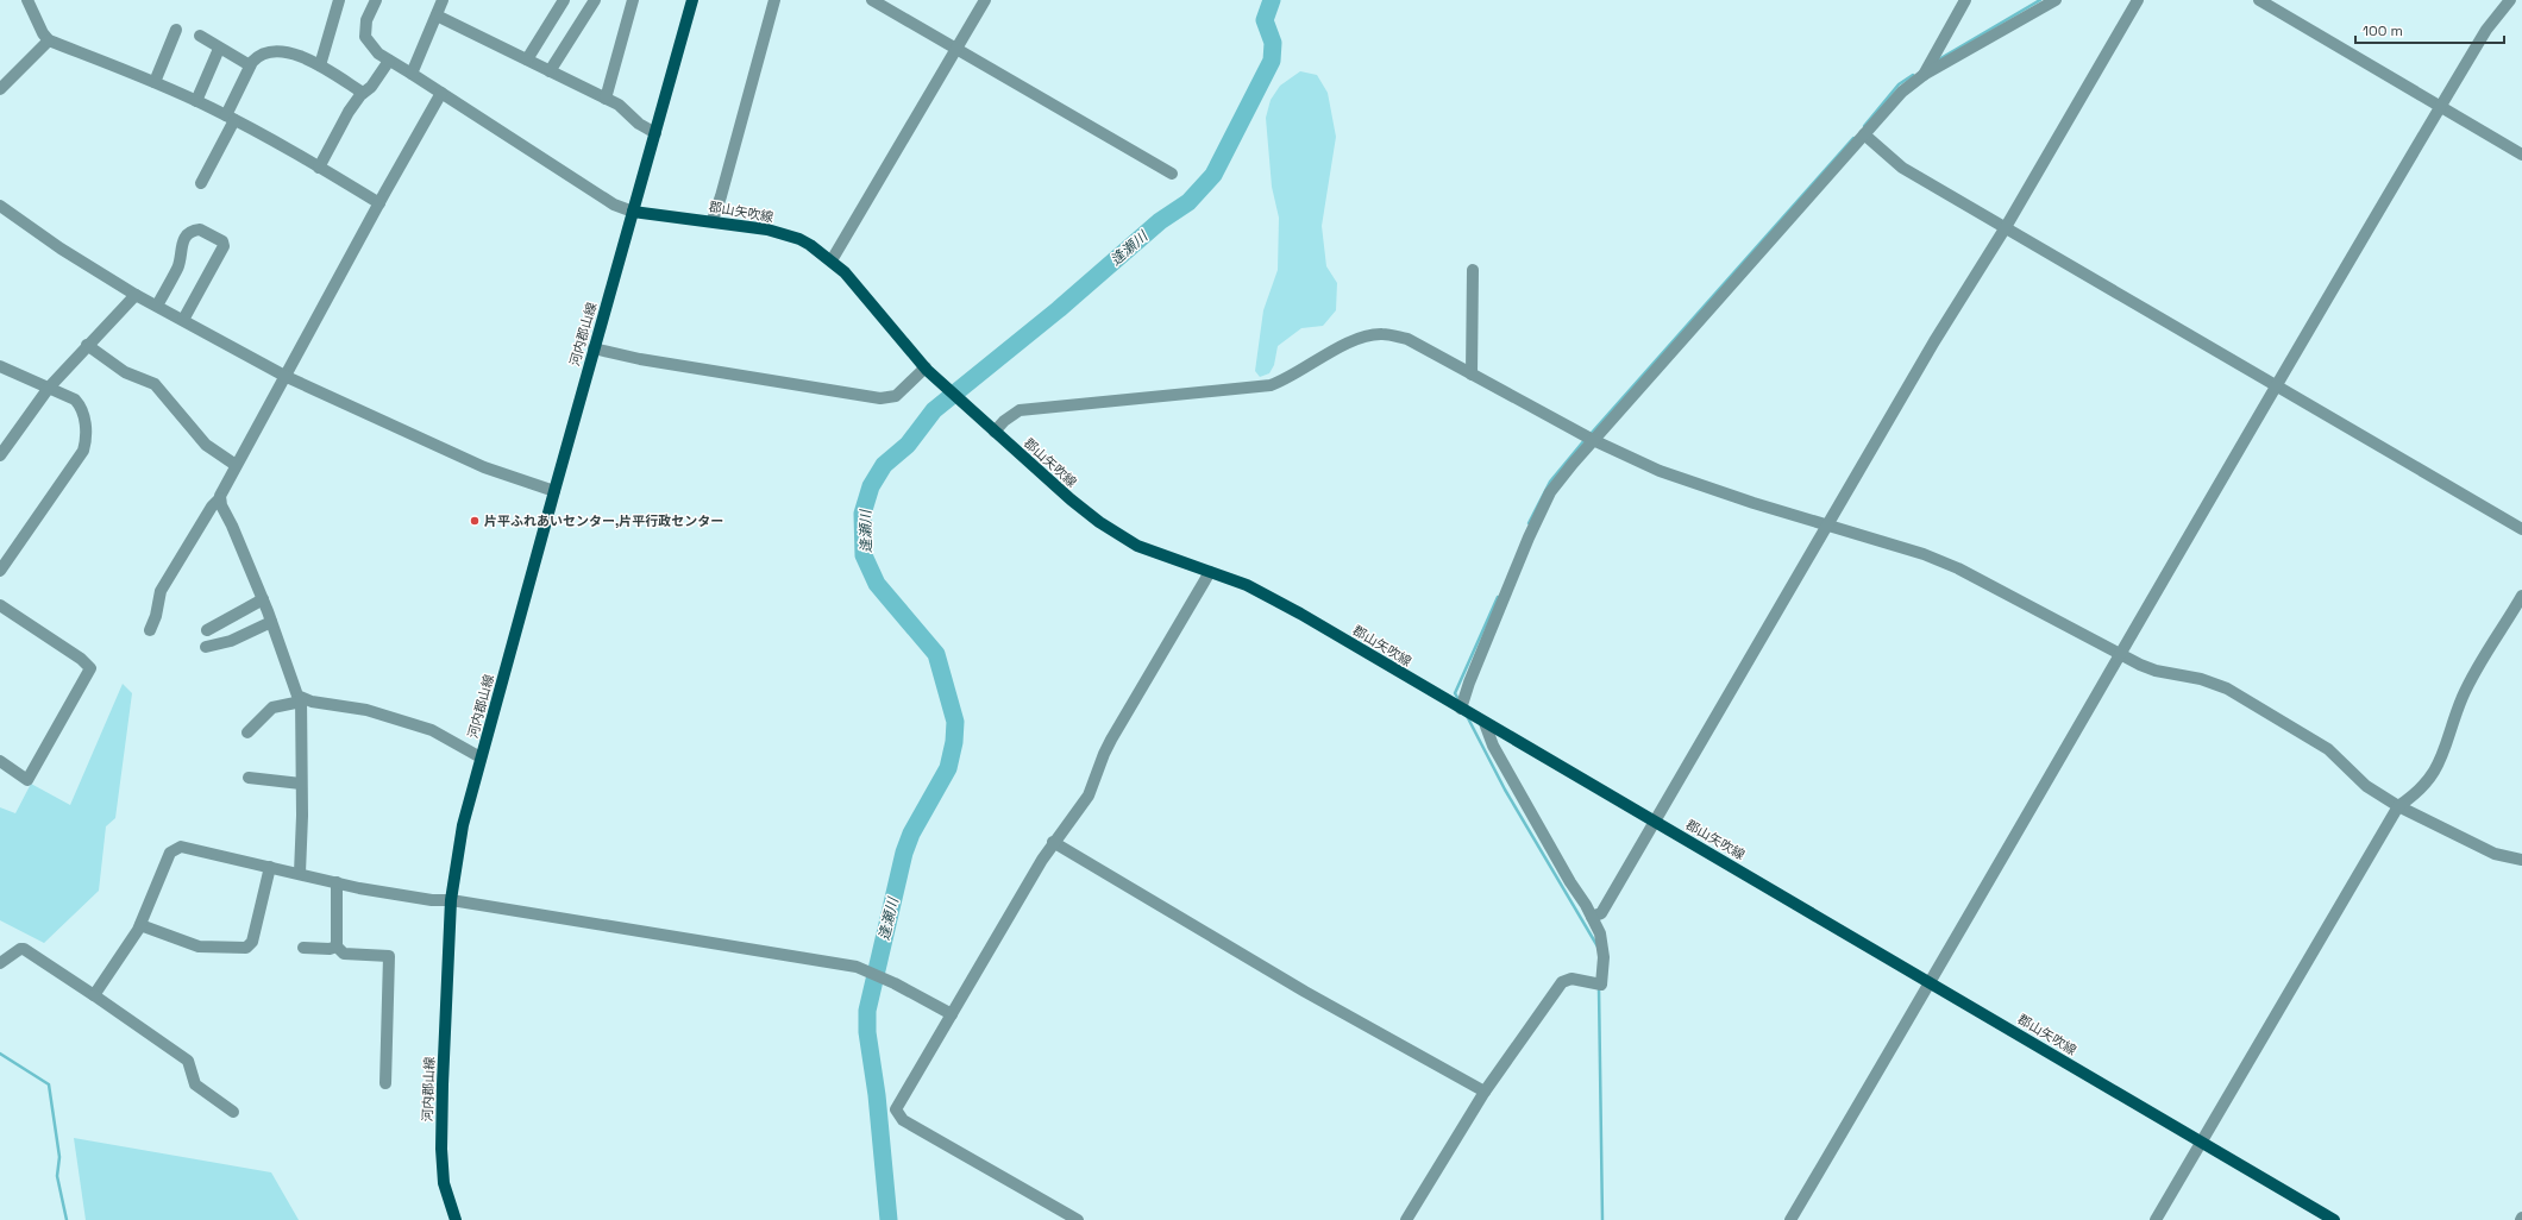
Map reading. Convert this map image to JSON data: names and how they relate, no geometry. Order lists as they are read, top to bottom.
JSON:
{
  "streets": {
    "main road": ["郡山矢吹線", "河内郡山線"]
  },
  "crossings": [
    ["郡山矢吹線", "河内郡山線"]
  ],
  "water": ["逢瀬川"],
  "places": ["片平ふれあいセンター,片平行政センター"],
  "scale_bar": "100 m"
}
